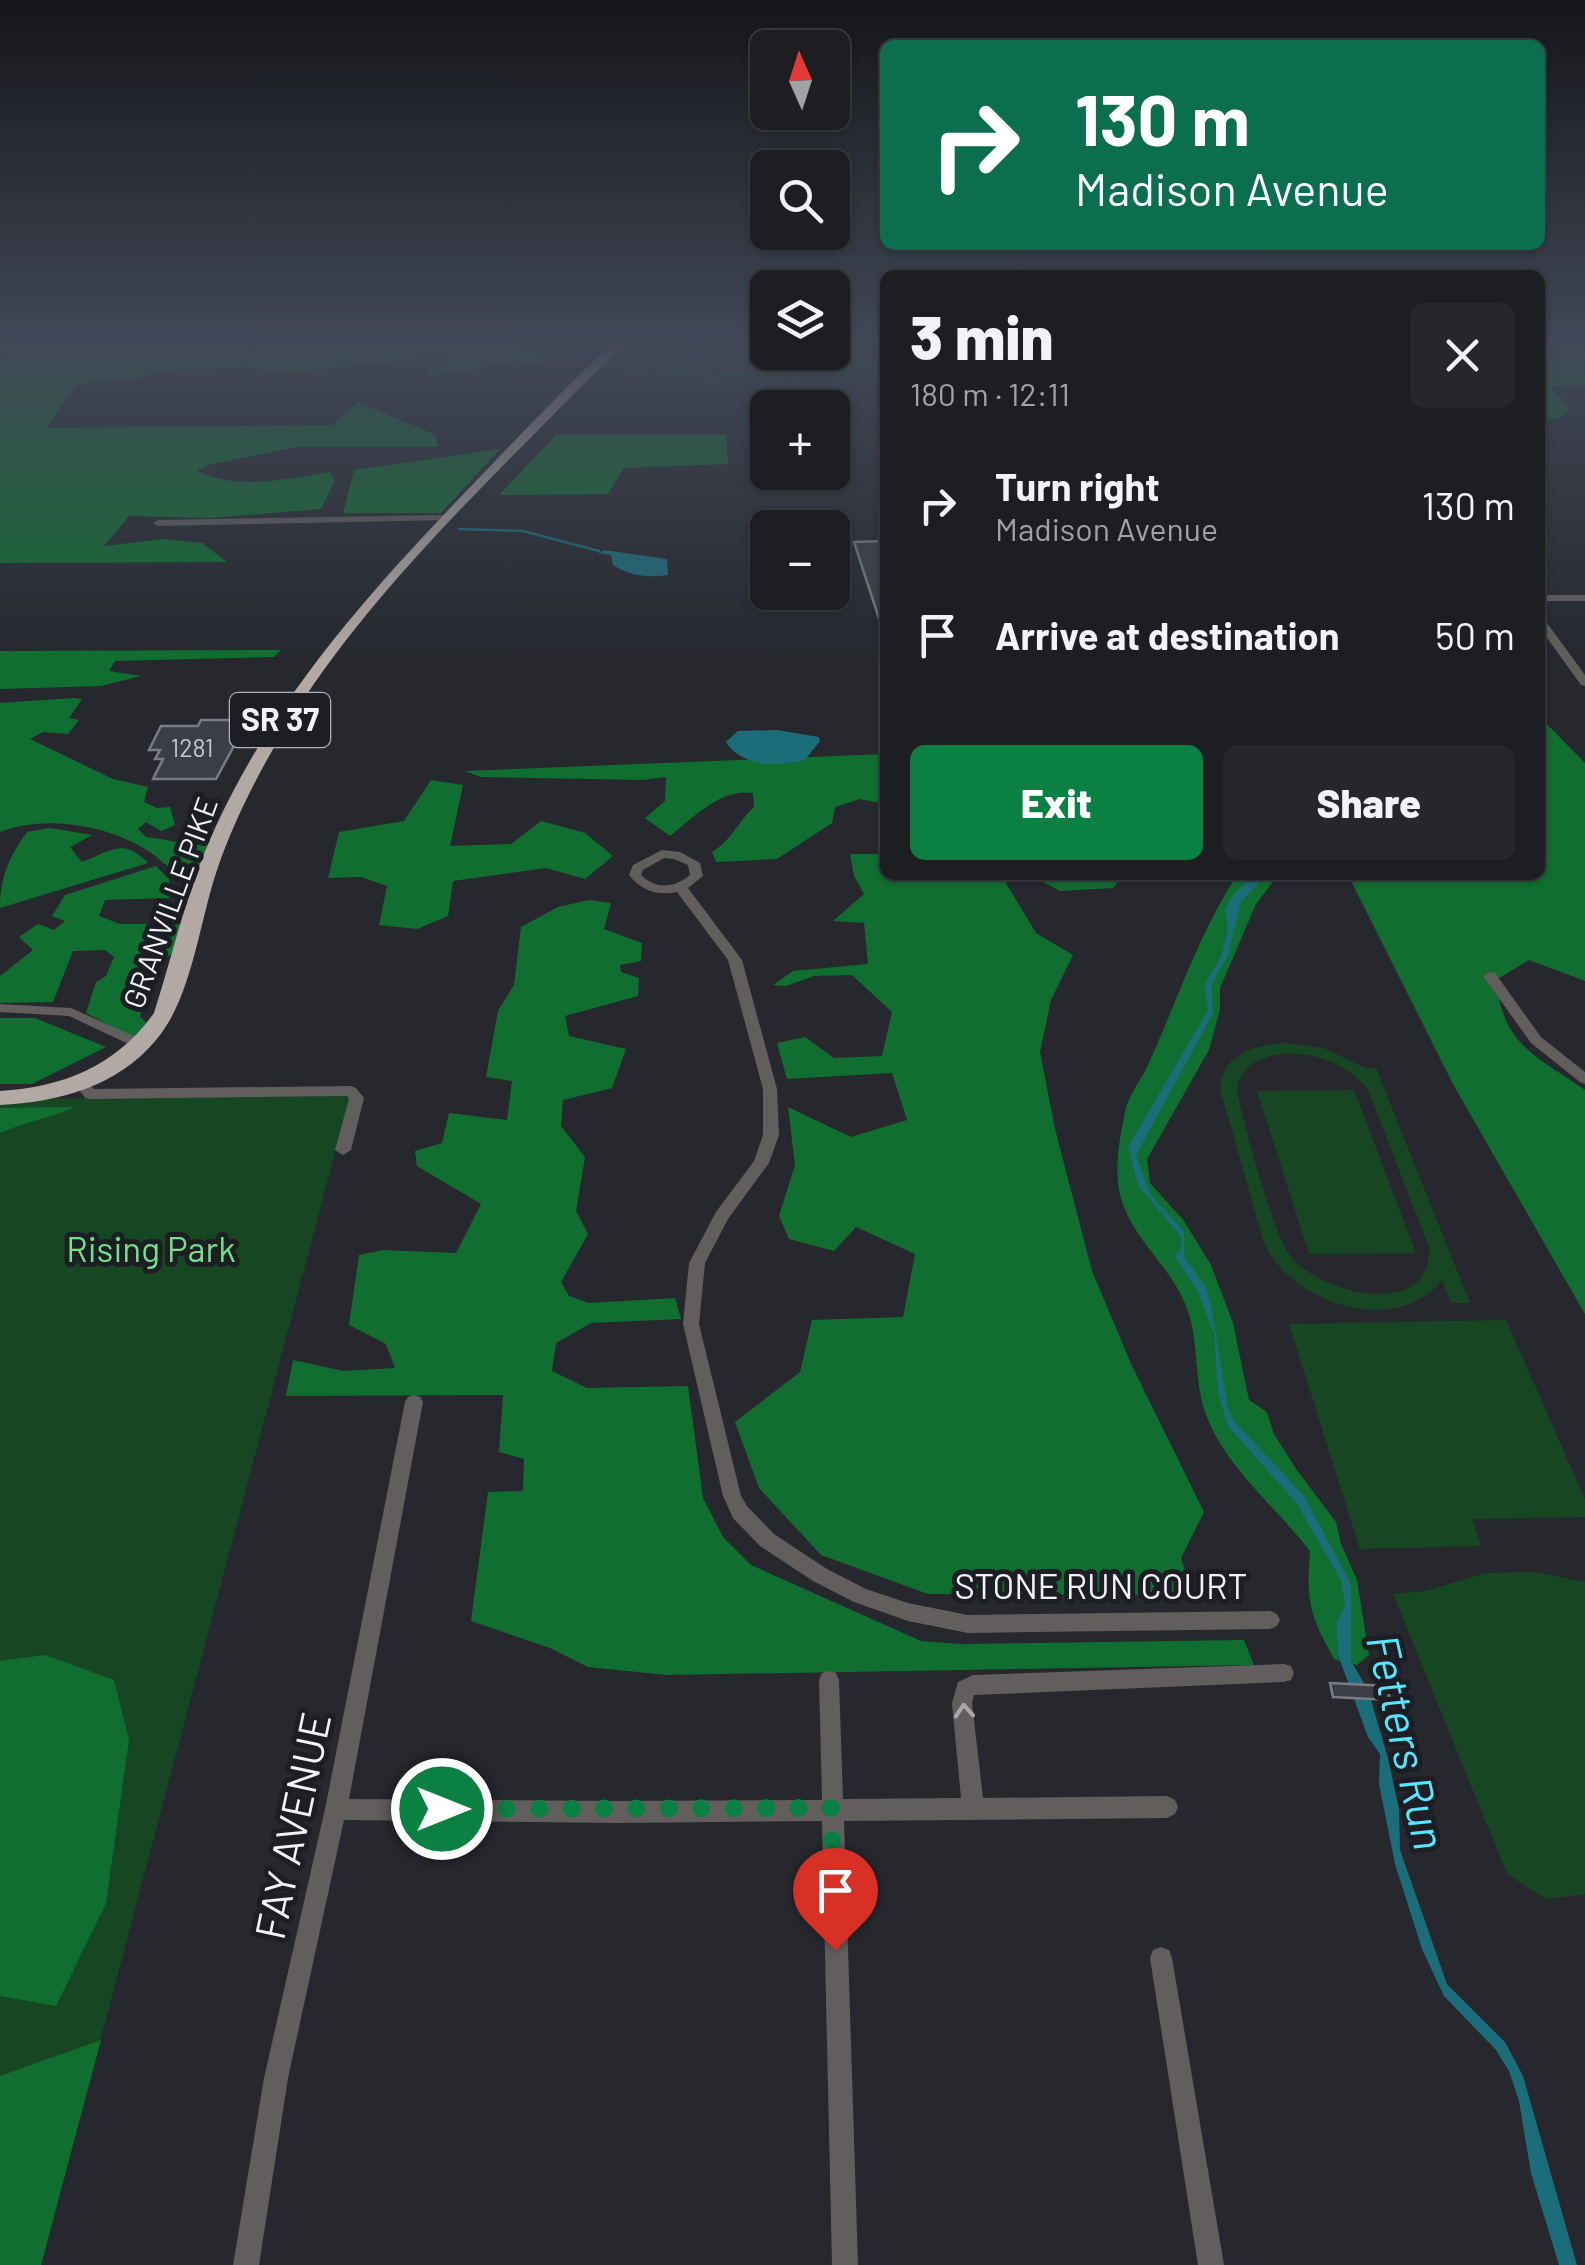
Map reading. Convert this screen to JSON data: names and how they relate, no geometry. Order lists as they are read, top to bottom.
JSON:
{
  "streets": {
    "highway": ["SR 37", "GRANVILLE PIKE"],
    "street": ["STONE RUN COURT", "FAY AVENUE"]
  },
  "water": ["Fetters Run"],
  "parks": ["Rising Park"],
  "house_numbers": ["1281"],
  "north": "top",
  "page": {
    "map_buttons": ["+", "−"],
    "turn": ["130 m", "Madison Avenue"],
    "heading": ["3 min", "180 m · 12:11"],
    "list": [
      {
        "name": "Turn right",
        "note": "Madison Avenue",
        "value": "130 m"
      },
      {
        "name": "Arrive at destination",
        "value": "50 m"
      }
    ],
    "buttons": ["Exit", "Share"]
  }
}
